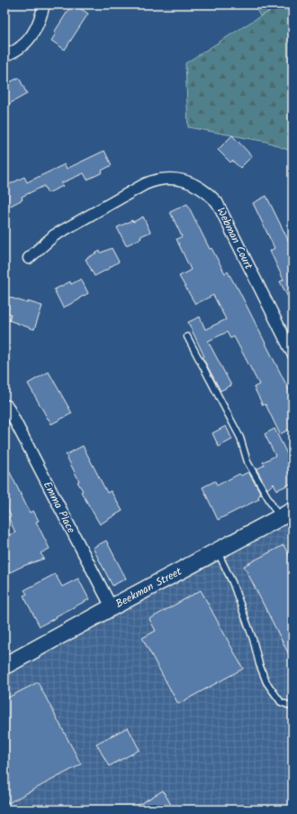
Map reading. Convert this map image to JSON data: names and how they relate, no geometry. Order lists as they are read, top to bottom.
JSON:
{
  "streets": {
    "main road": ["Beekman Street"],
    "street": ["Webman Court", "Emma Place"]
  },
  "crossings": [
    ["Emma Place", "Beekman Street"]
  ]
}
